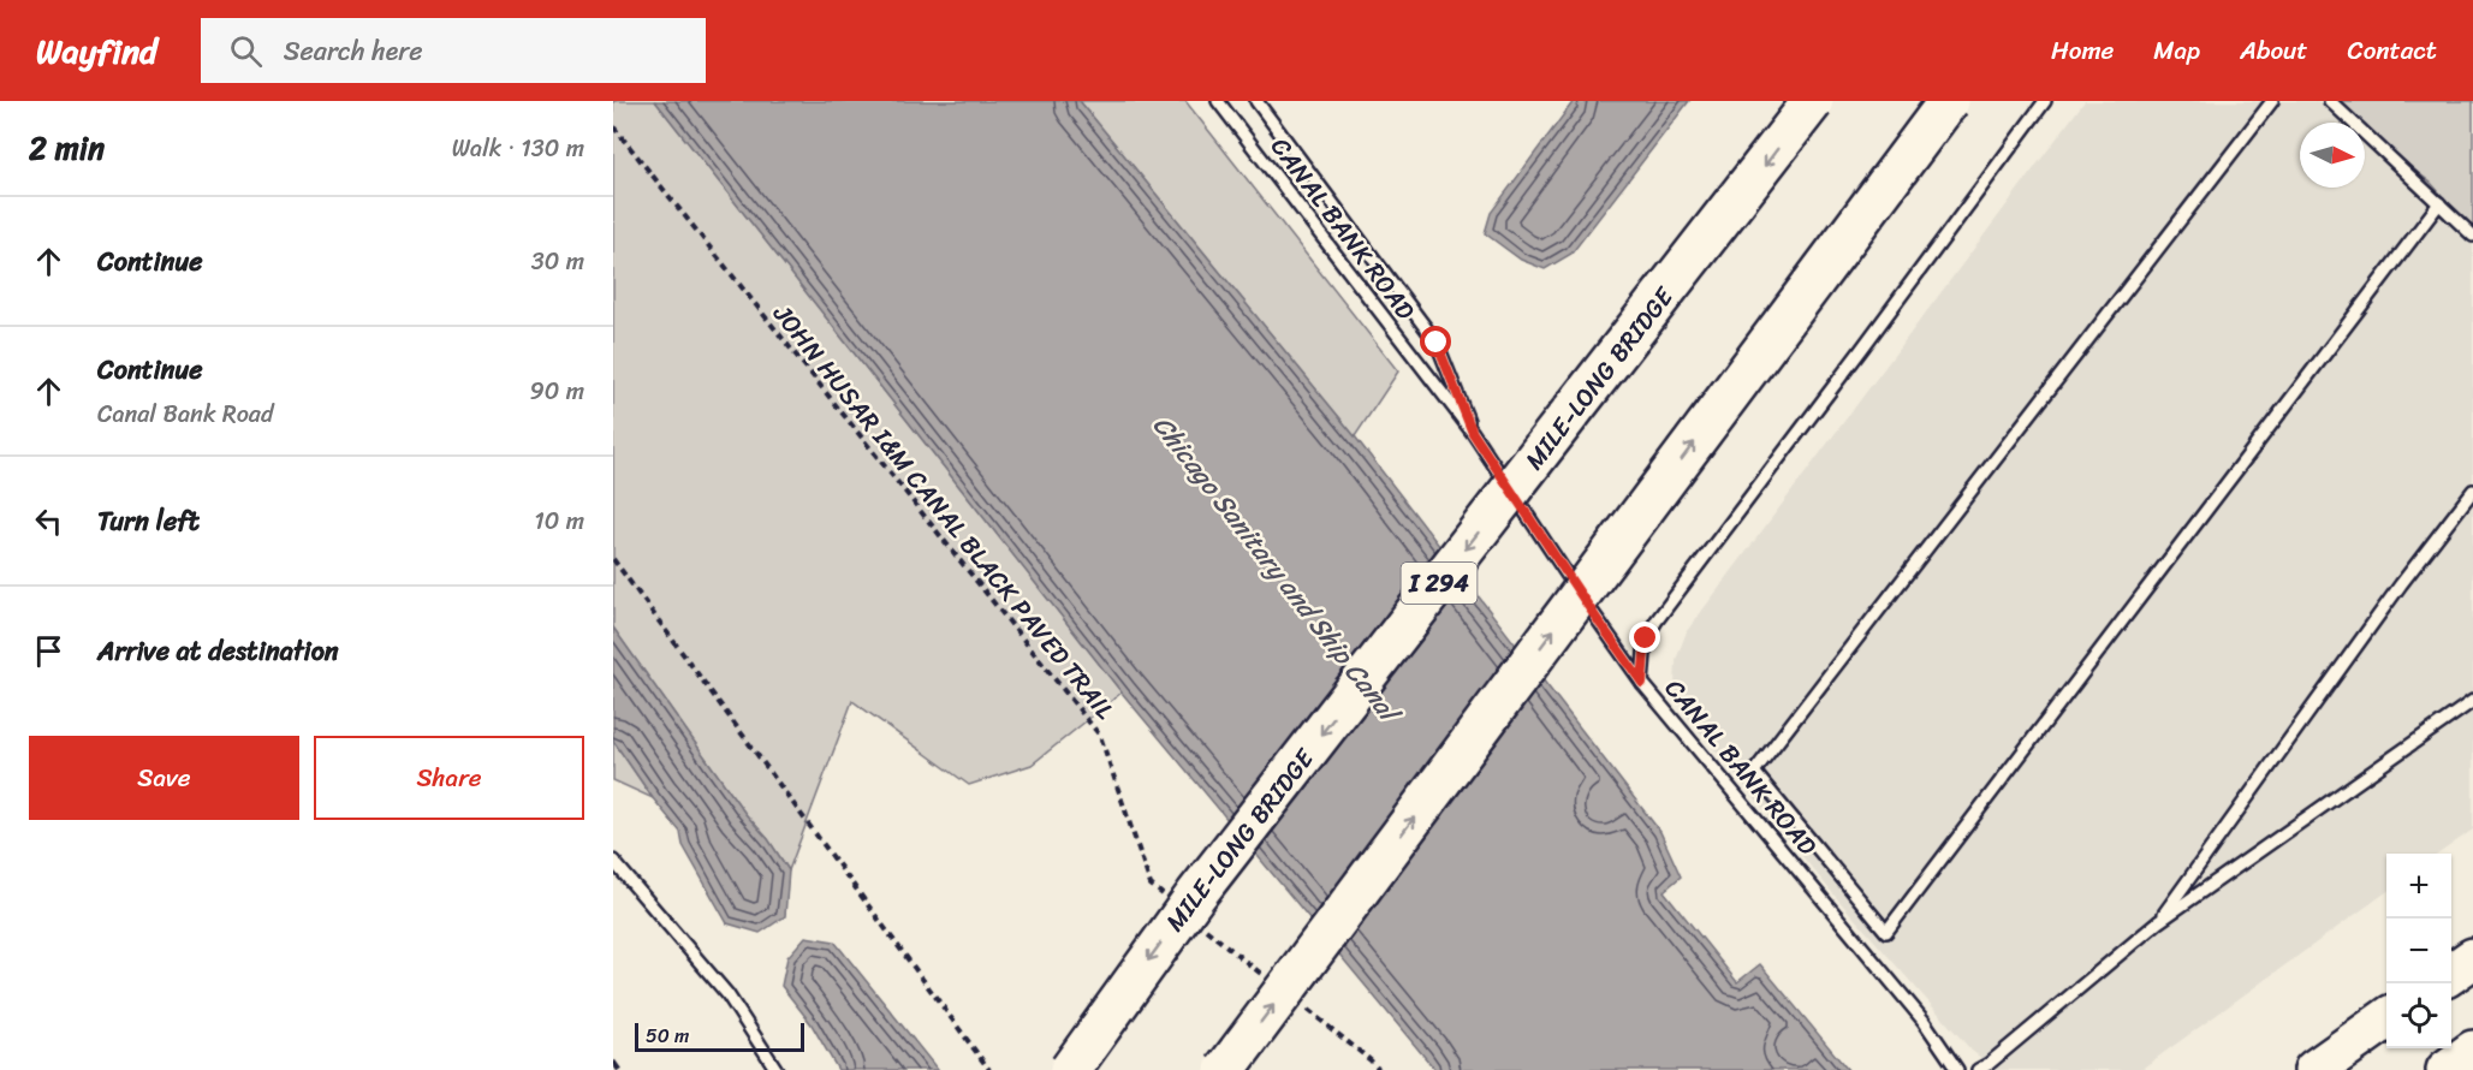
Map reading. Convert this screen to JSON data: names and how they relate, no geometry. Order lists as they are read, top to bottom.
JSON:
{
  "streets": {
    "highway": ["MILE-LONG BRIDGE", "I 294"],
    "lane": ["CANAL BANK ROAD"],
    "path": ["JOHN HUSAR I&M CANAL BLACK PAVED TRAIL"]
  },
  "water": ["Chicago Sanitary and Ship Canal"],
  "scale_bar": "50 m",
  "north": "right",
  "page": {
    "header": "Wayfind",
    "search": "Search here",
    "nav": [
      "Home",
      "Map",
      "About",
      "Contact"
    ],
    "heading": ["2 min", "Walk · 130 m"],
    "list": [
      ["Continue", "30 m"],
      ["Continue", "Canal Bank Road", "90 m"],
      ["Turn left", "10 m"],
      "Arrive at destination"
    ],
    "buttons": ["Save", "Share"],
    "map_buttons": ["+", "−"],
    "scale": "50 m"
  }
}
